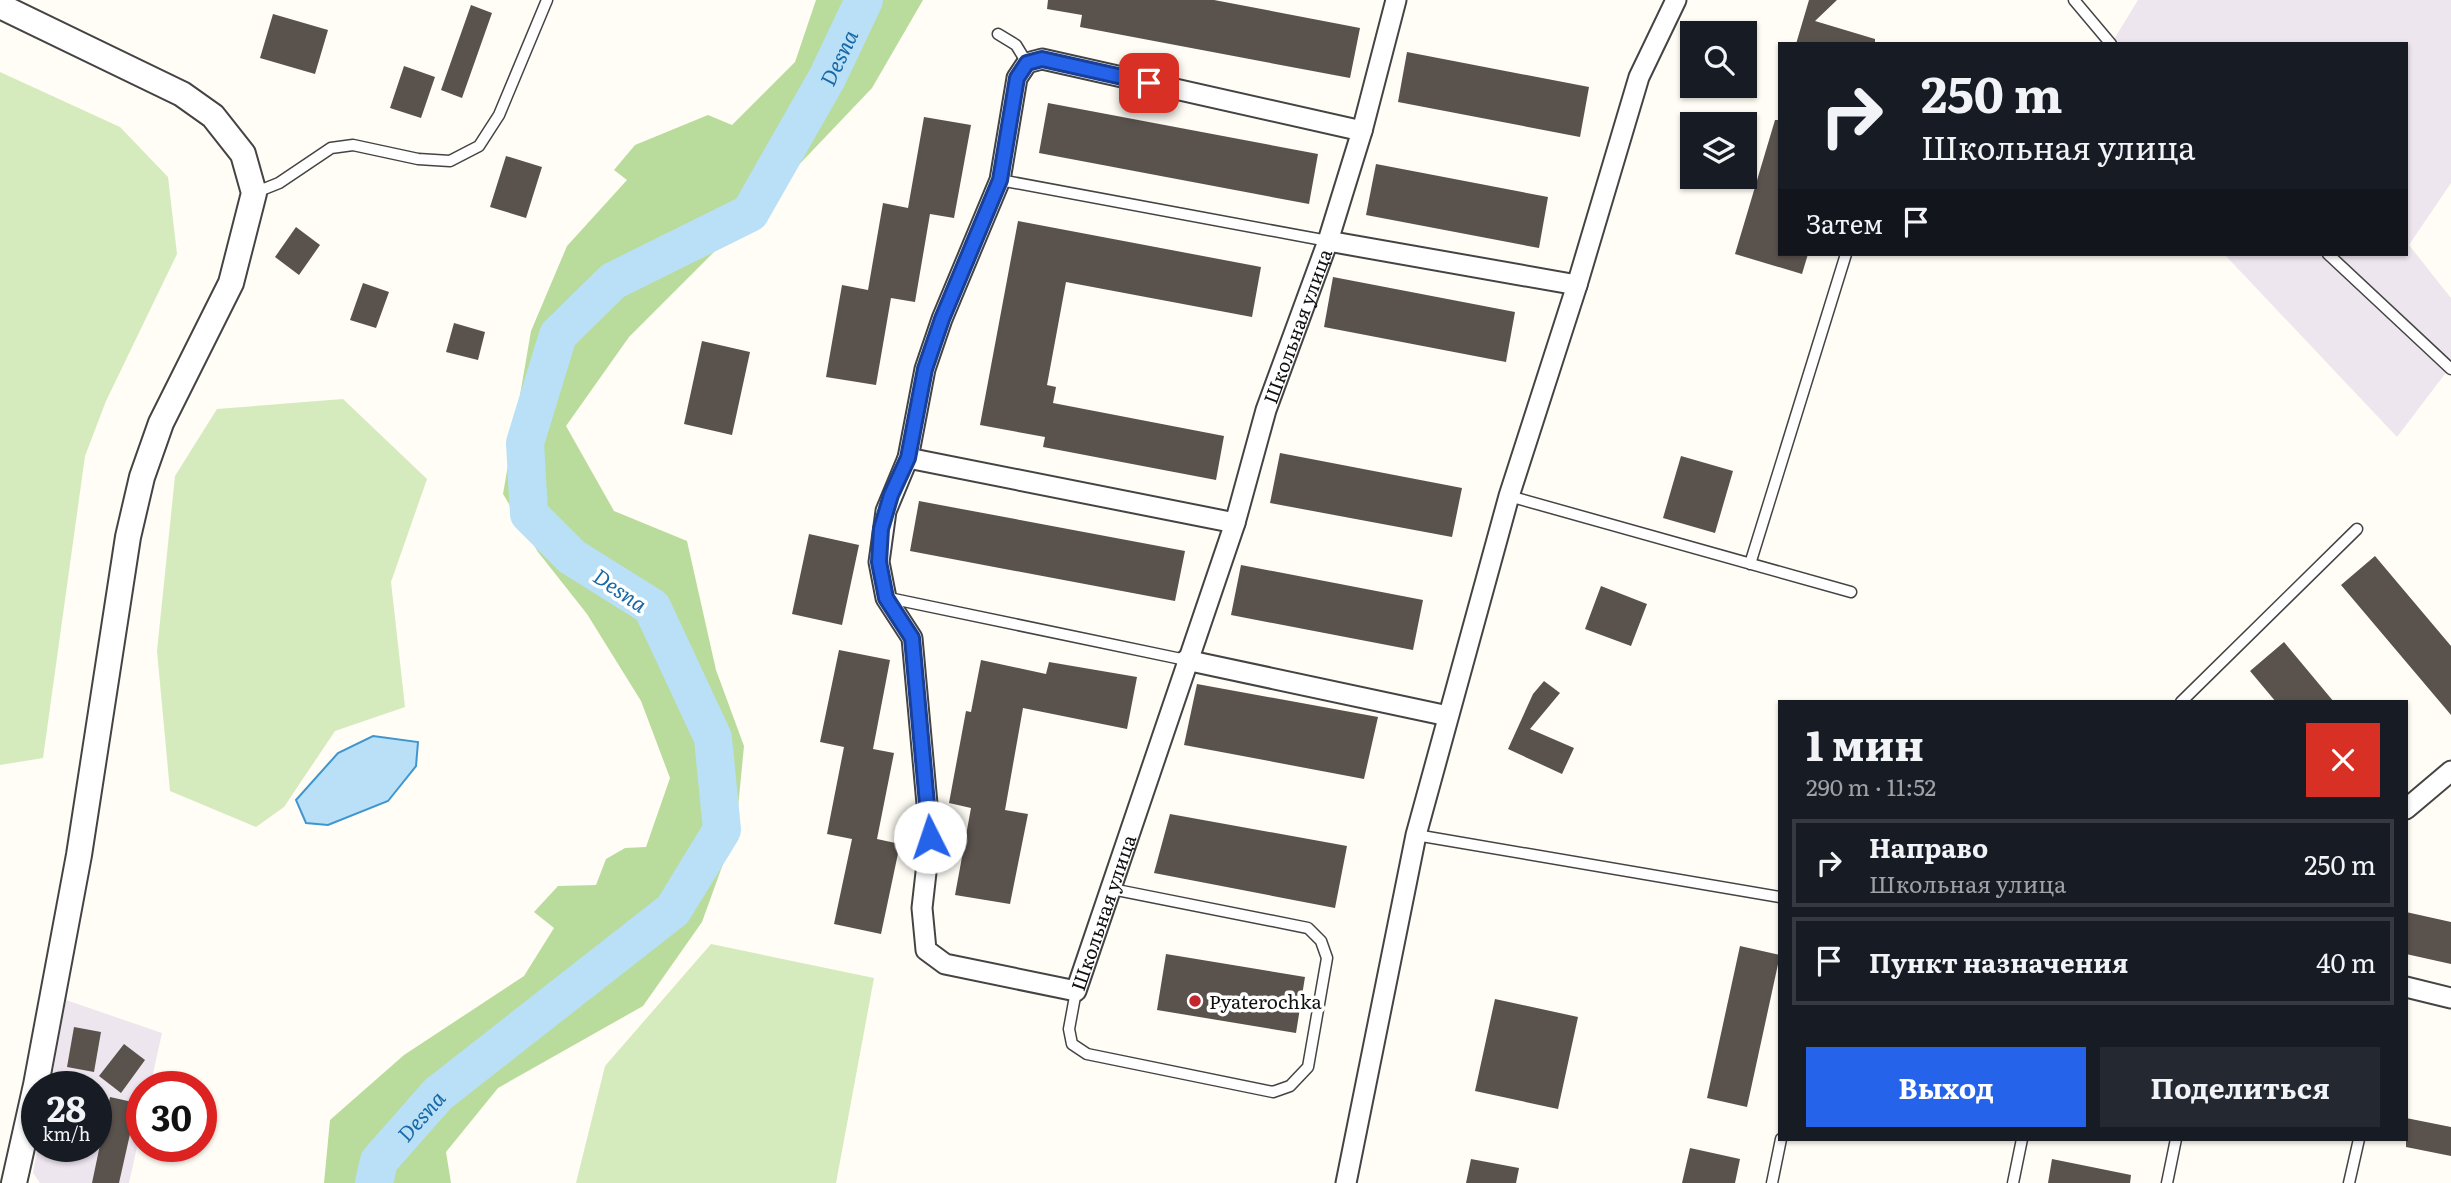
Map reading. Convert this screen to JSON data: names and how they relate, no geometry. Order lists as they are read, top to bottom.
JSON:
{
  "streets": {
    "street": ["Школьная улица"]
  },
  "water": ["Desna"],
  "places": ["Pyaterochka"],
  "page": {
    "turn": ["250 m", "Школьная улица"],
    "then": "Затем",
    "heading": ["1 мин", "290 m · 11:52"],
    "list": [
      {
        "name": "Направо",
        "note": "Школьная улица",
        "value": "250 m"
      },
      {
        "name": "Пункт назначения",
        "value": "40 m"
      }
    ],
    "buttons": ["Выход", "Поделиться"],
    "speed": "28 km/h",
    "limit": "30"
  }
}
